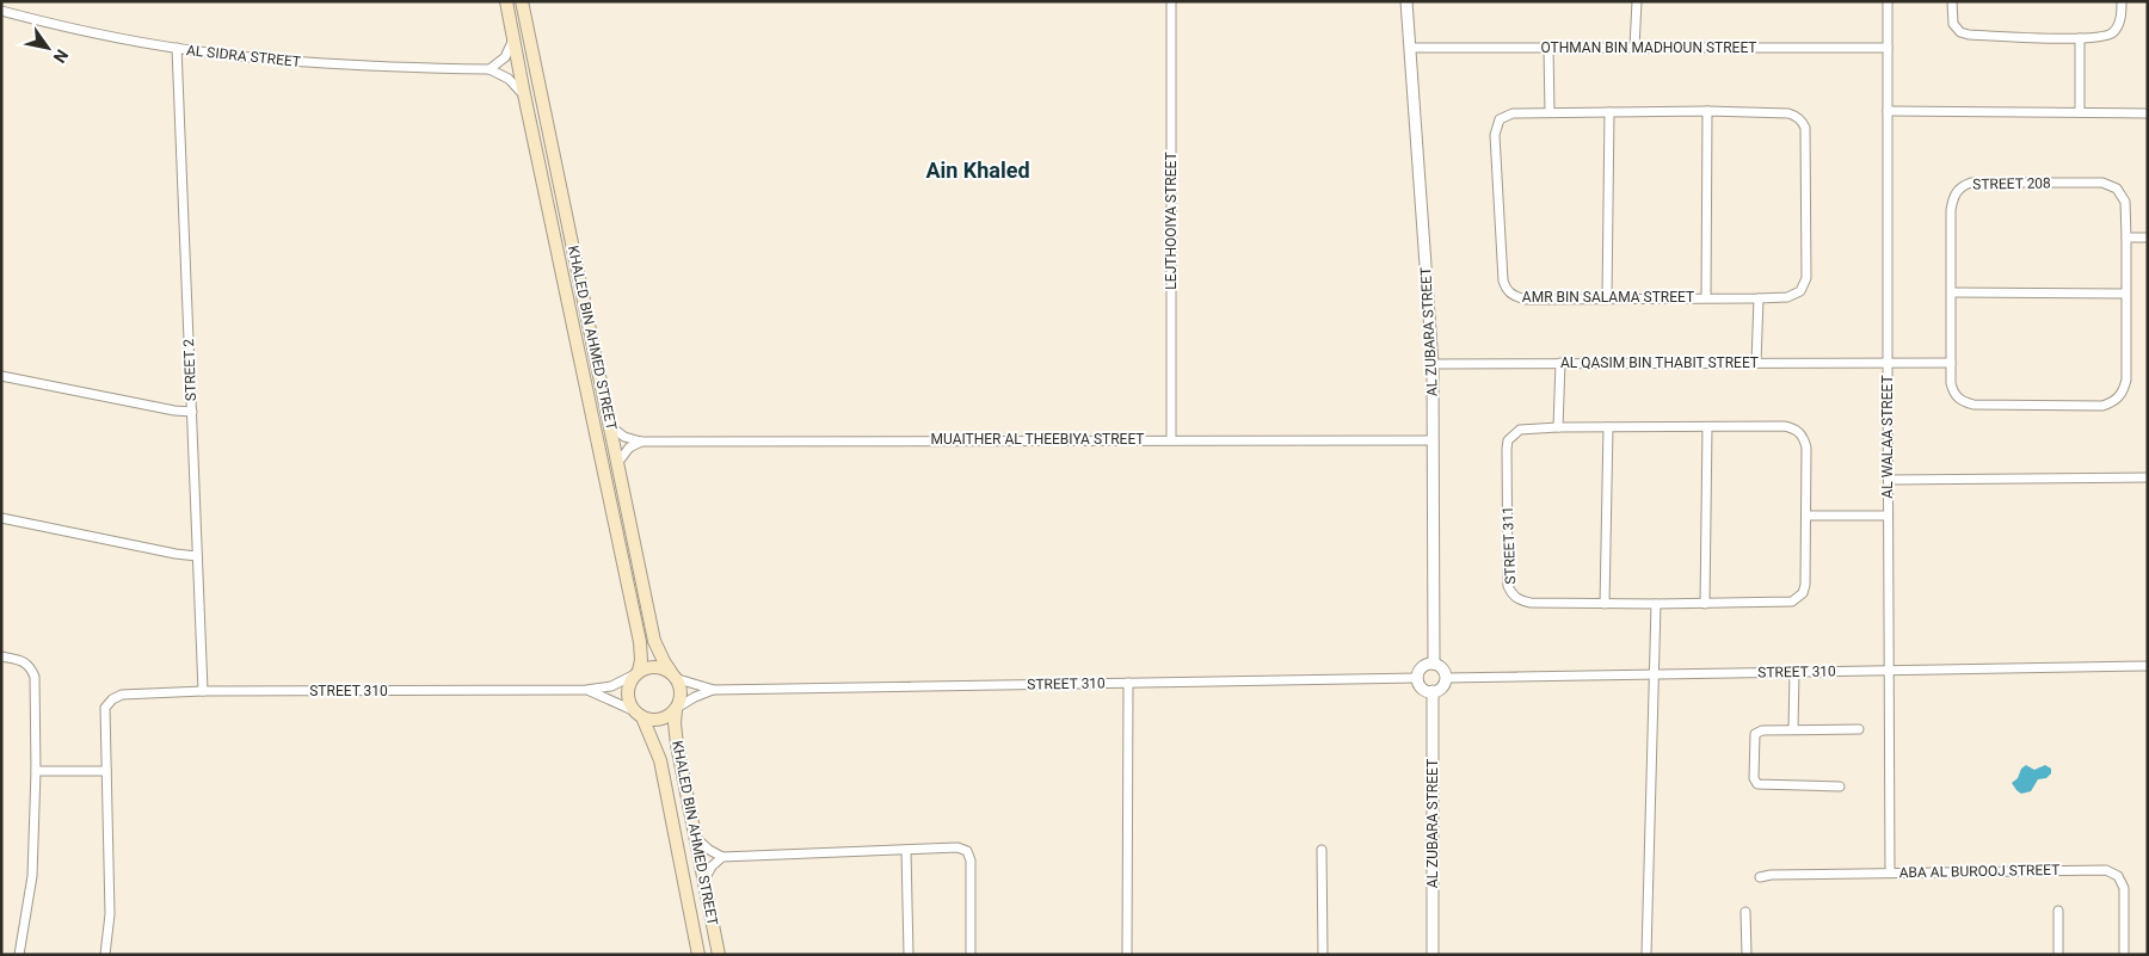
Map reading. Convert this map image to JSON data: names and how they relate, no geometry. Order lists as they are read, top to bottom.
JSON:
{
  "streets": {
    "main road": ["KHALED BIN AHMED STREET"],
    "street": [
      "OTHMAN BIN MADHOUN STREET",
      "AL SIDRA STREET",
      "STREET 208",
      "LEJTHOOIYA STREET",
      "AMR BIN SALAMA STREET",
      "AL ZUBARA STREET",
      "AL QASIM BIN THABIT STREET",
      "STREET 2",
      "AL WALAA STREET",
      "MUAITHER AL THEEBIYA STREET",
      "STREET 311",
      "STREET 310",
      "ABA AL BUROOJ STREET"
    ]
  },
  "crossings": [
    ["OTHMAN BIN MADHOUN STREET", "AL ZUBARA STREET"],
    ["OTHMAN BIN MADHOUN STREET", "AL WALAA STREET"],
    ["AL SIDRA STREET", "STREET 2"],
    ["LEJTHOOIYA STREET", "MUAITHER AL THEEBIYA STREET"],
    ["AL ZUBARA STREET", "AL QASIM BIN THABIT STREET"],
    ["AL ZUBARA STREET", "MUAITHER AL THEEBIYA STREET"],
    ["AL ZUBARA STREET", "STREET 310"],
    ["KHALED BIN AHMED STREET", "MUAITHER AL THEEBIYA STREET"],
    ["KHALED BIN AHMED STREET", "STREET 310"],
    ["AL QASIM BIN THABIT STREET", "AL WALAA STREET"],
    ["STREET 2", "STREET 310"],
    ["AL WALAA STREET", "STREET 310"],
    ["AL WALAA STREET", "ABA AL BUROOJ STREET"]
  ],
  "districts": ["Ain Khaled"],
  "north": "bottom right"
}
